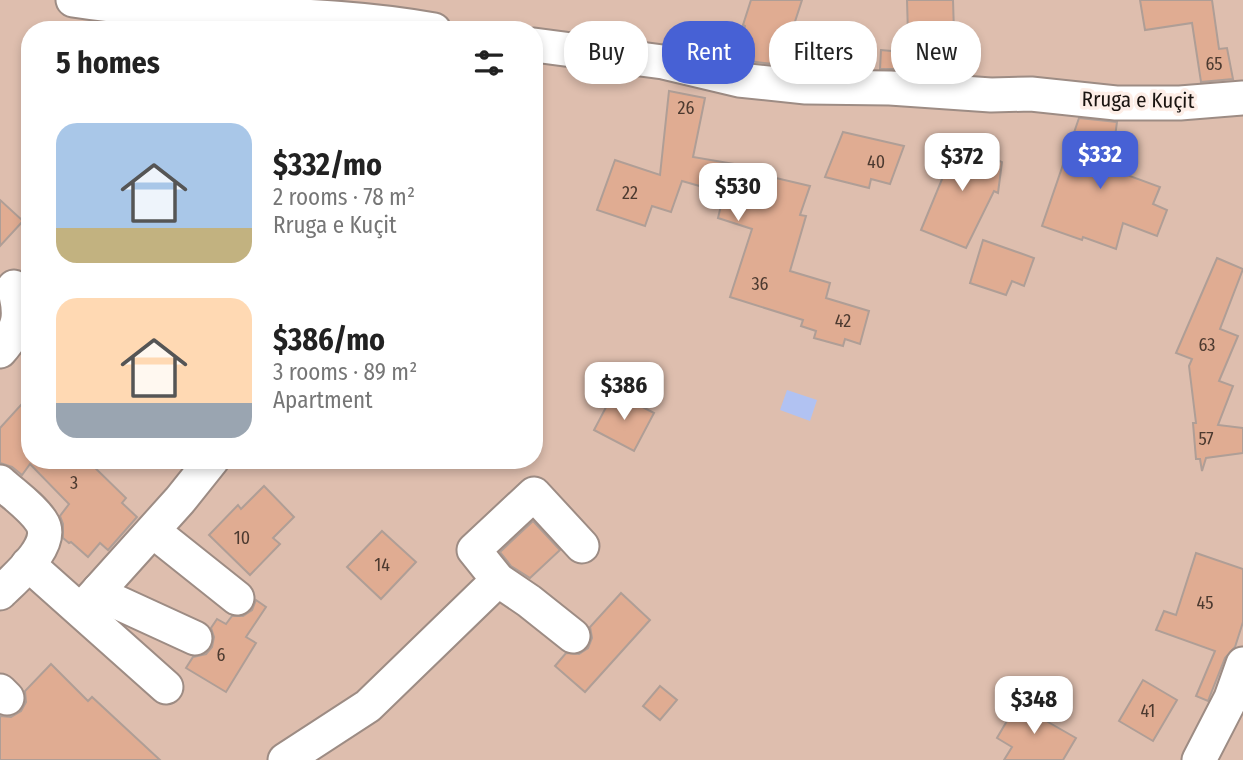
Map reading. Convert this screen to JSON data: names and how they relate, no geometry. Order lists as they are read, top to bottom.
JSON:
{
  "streets": {
    "street": ["Rruga e Kuçit"]
  },
  "house_numbers": [
    "65",
    "26",
    "40",
    "22",
    "36",
    "42",
    "63",
    "57",
    "3",
    "10",
    "14",
    "45",
    "6",
    "41"
  ],
  "page": {
    "chip": [
      "Buy",
      "Rent",
      "Filters",
      "New"
    ],
    "heading": "5 homes",
    "list": [
      {
        "name": "$332/mo",
        "note": "2 rooms · 78 m² · Rruga e Kuçit"
      },
      {
        "name": "$386/mo",
        "note": "3 rooms · 89 m² · Apartment"
      }
    ],
    "price": [
      "$332",
      "$372",
      "$530",
      "$386",
      "$348"
    ]
  }
}
